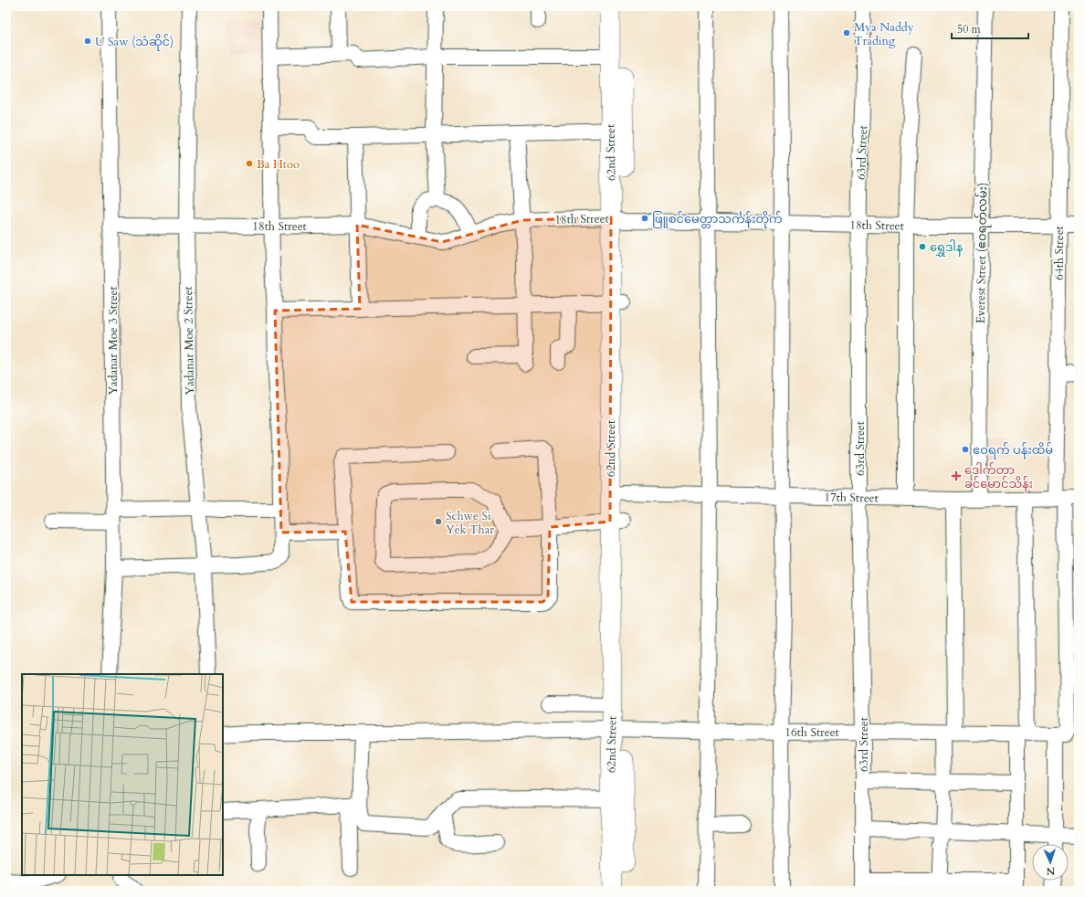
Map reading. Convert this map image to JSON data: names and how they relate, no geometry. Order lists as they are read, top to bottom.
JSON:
{
  "streets": {
    "main road": ["62nd Street"],
    "street": [
      "63rd Street",
      "18th Street",
      "Everest Street (ဧ၀ရတ်လမ်း)",
      "64th Street",
      "Yadanar Moe 3 Street",
      "Yadanar Moe 2 Street",
      "17th Street",
      "16th Street"
    ]
  },
  "crossings": [
    ["62nd Street", "18th Street"],
    ["62nd Street", "17th Street"],
    ["62nd Street", "16th Street"],
    ["63rd Street", "18th Street"],
    ["63rd Street", "17th Street"],
    ["63rd Street", "16th Street"],
    ["18th Street", "Everest Street (ဧ၀ရတ်လမ်း)"],
    ["18th Street", "64th Street"],
    ["18th Street", "Yadanar Moe 3 Street"],
    ["18th Street", "Yadanar Moe 2 Street"],
    ["Everest Street (ဧ၀ရတ်လမ်း)", "17th Street"],
    ["64th Street", "17th Street"],
    ["64th Street", "16th Street"]
  ],
  "places": {
    "other": [
      "Mya Naddy Trading",
      "U Saw (သံဆိုင်)",
      "Ba Htoo",
      "ဖြူစင်မေတ္တာသင်္ကန်းတိုက်",
      "ရွှေဒါန",
      "ဧဝရက် ပန်းထိမ်",
      "Schwe Si Yek Thar"
    ],
    "health": ["ဒေါက်တာ ခင်မောင်သိန်း"]
  },
  "scale_bar": "50 m",
  "north": "bottom"
}
